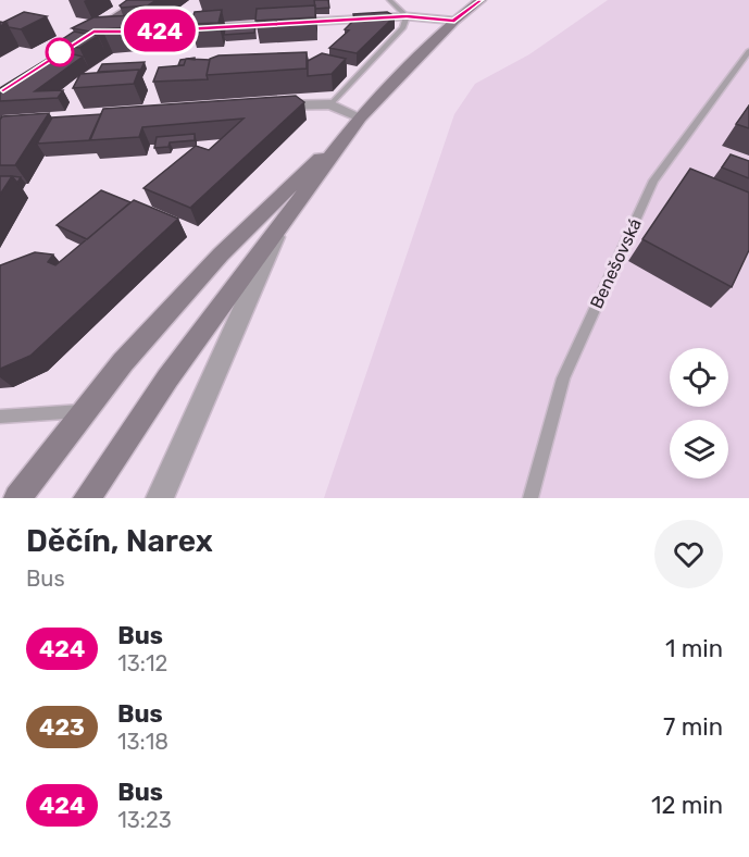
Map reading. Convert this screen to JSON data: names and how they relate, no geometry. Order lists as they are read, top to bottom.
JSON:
{
  "streets": {
    "lane": ["Benešovská"]
  },
  "lines": ["bus line 424"],
  "page": {
    "on_map": "424",
    "heading": ["Děčín, Narex", "Bus"],
    "list": [
      {
        "mark": "424",
        "name": "Bus",
        "note": "13:12",
        "value": "1 min"
      },
      {
        "mark": "423",
        "name": "Bus",
        "note": "13:18",
        "value": "7 min"
      },
      {
        "mark": "424",
        "name": "Bus",
        "note": "13:23",
        "value": "12 min"
      }
    ]
  }
}
